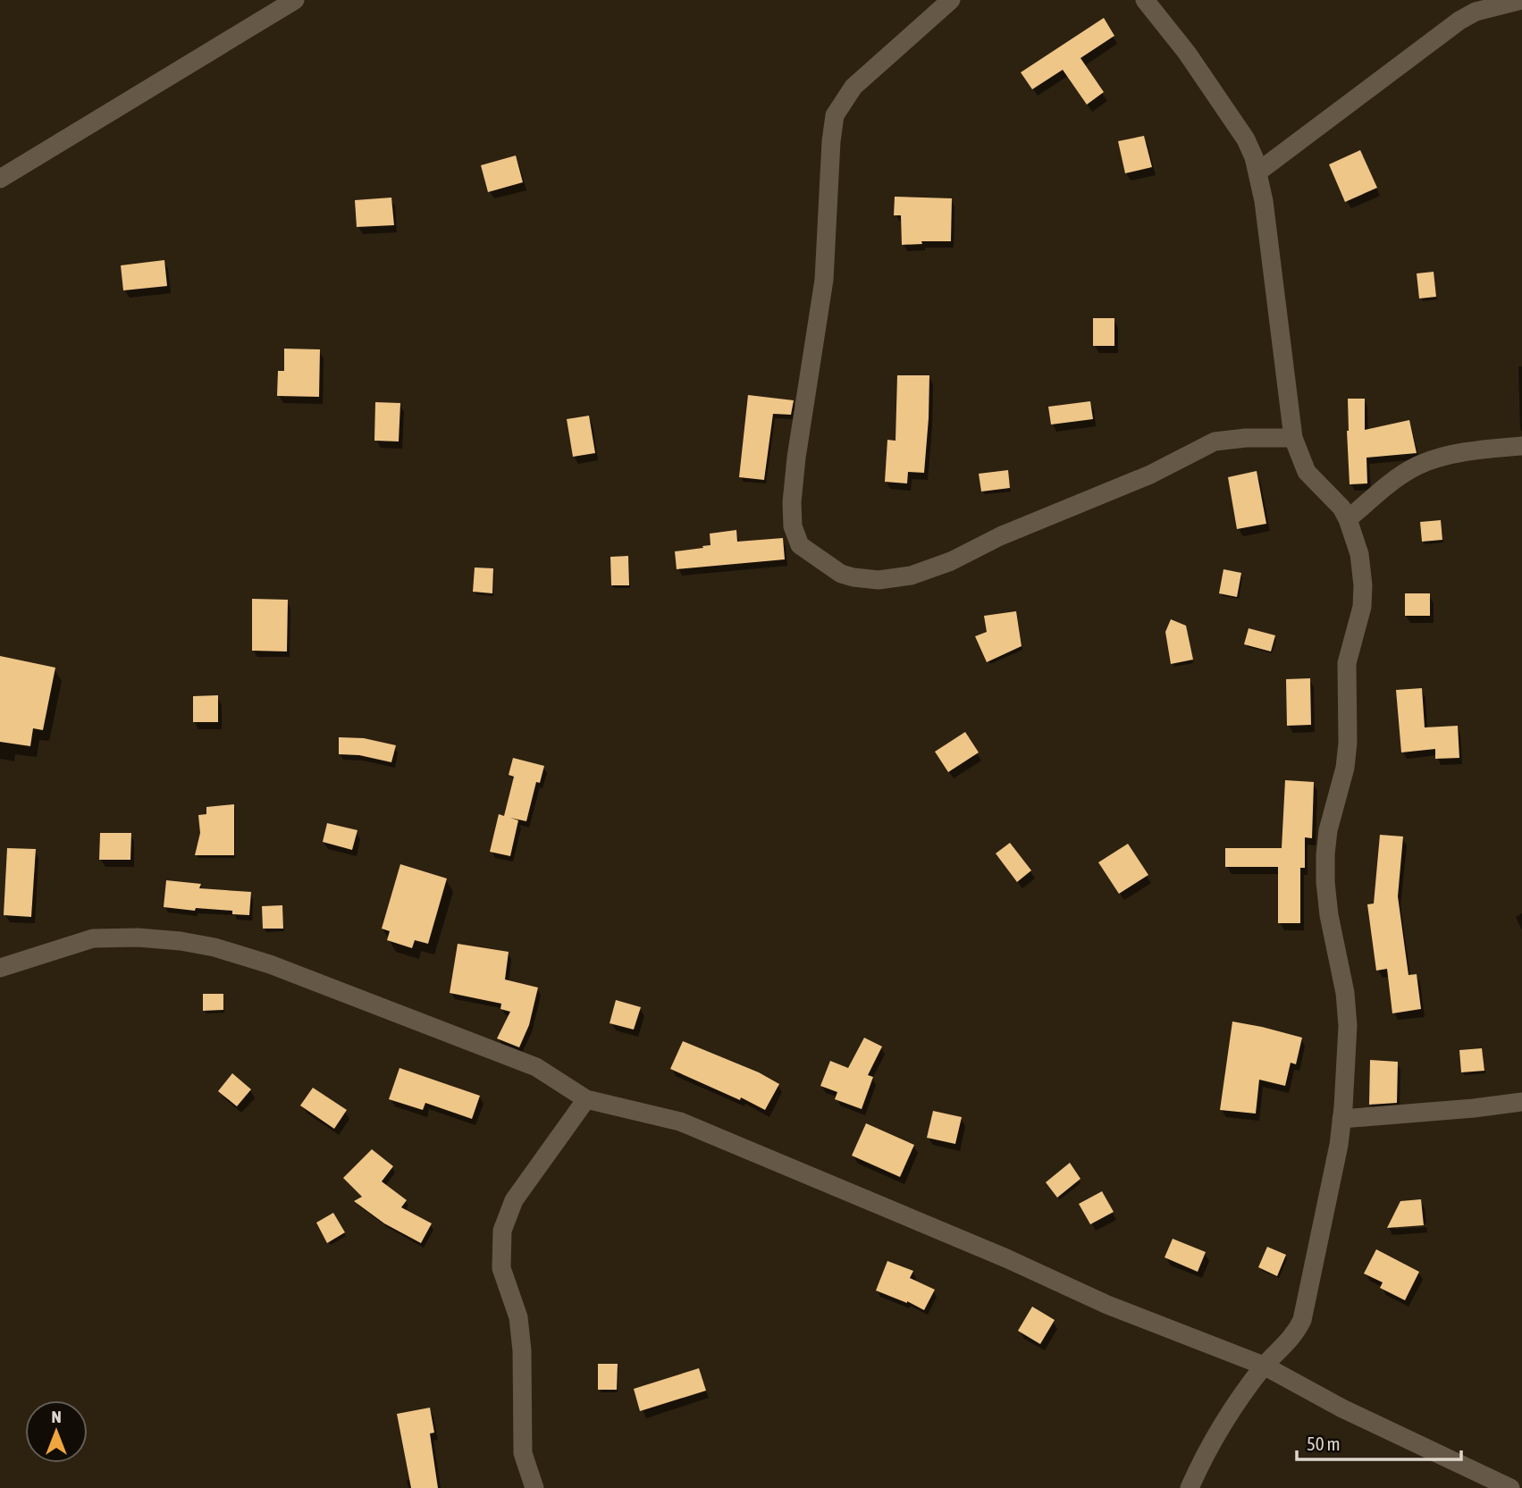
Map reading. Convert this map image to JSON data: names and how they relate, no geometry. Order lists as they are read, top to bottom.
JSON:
{
  "scale_bar": "50 m",
  "north": "top"
}
